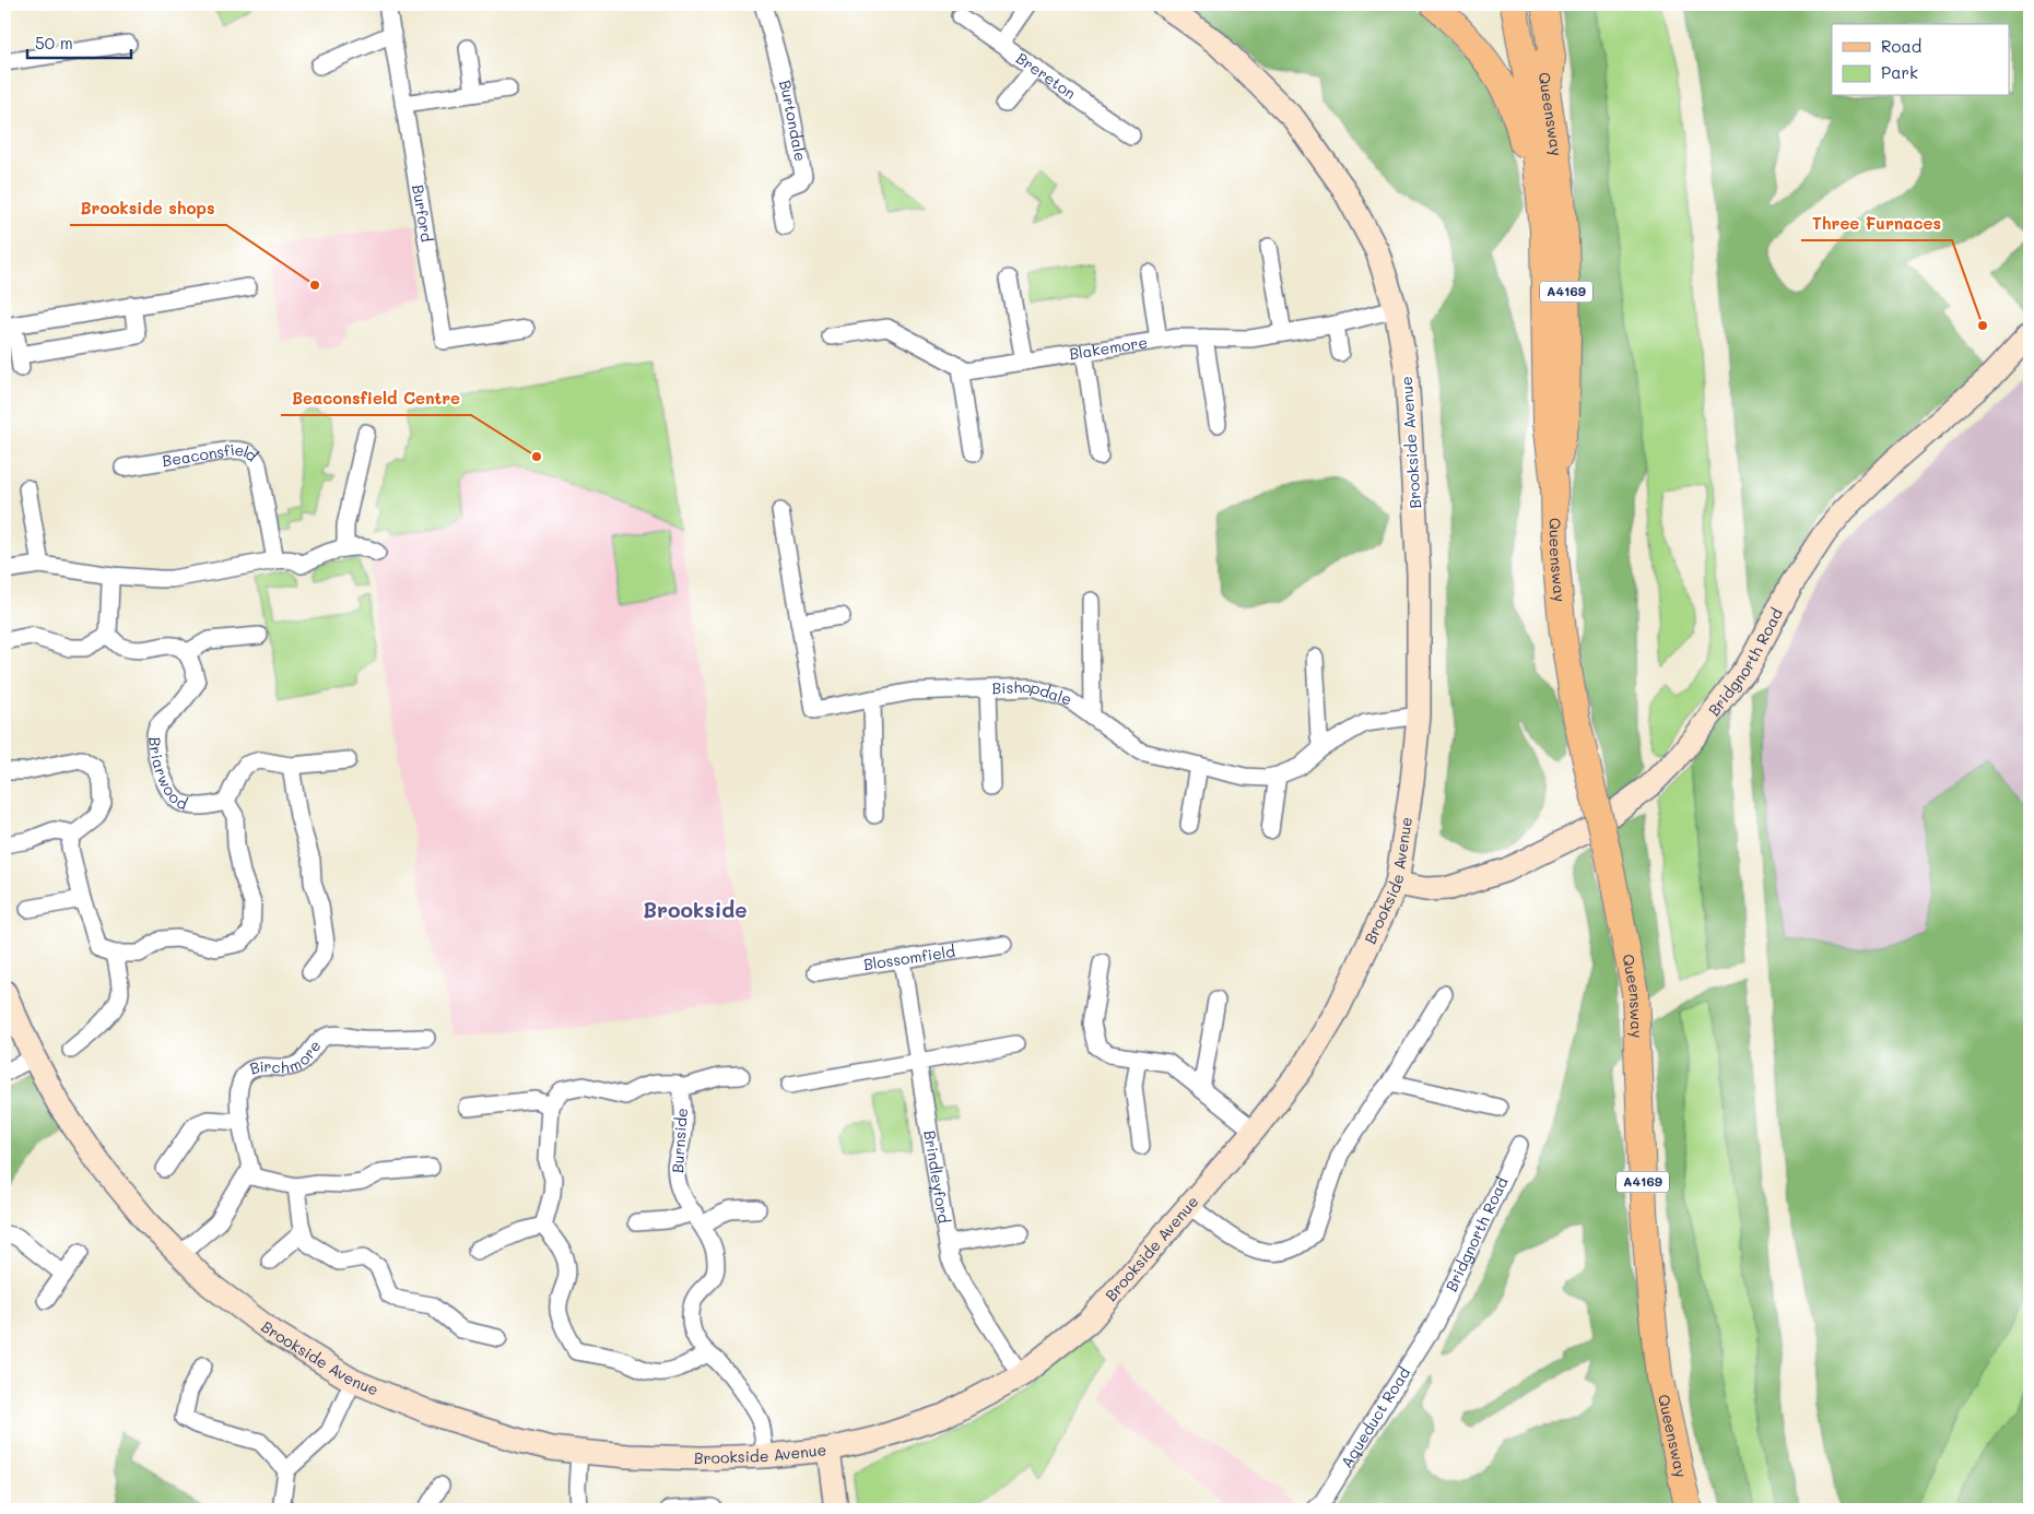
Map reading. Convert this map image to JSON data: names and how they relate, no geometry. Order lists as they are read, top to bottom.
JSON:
{
  "streets": {
    "main road": ["Queensway", "A4169"],
    "street": [
      "Brereton",
      "Burtondale",
      "Burford",
      "Blakemore",
      "Brookside Avenue",
      "Beaconsfield",
      "Bridgnorth Road",
      "Bishopdale",
      "Briarwood",
      "Blossomfield",
      "Birchmore",
      "Burnside",
      "Brindleyford",
      "Aqueduct Road"
    ]
  },
  "crossings": [
    ["Blakemore", "Brookside Avenue"],
    ["Brookside Avenue", "Bridgnorth Road"],
    ["Brookside Avenue", "Bishopdale"],
    ["Brookside Avenue", "Burnside"],
    ["Brookside Avenue", "Brindleyford"],
    ["Bridgnorth Road", "Aqueduct Road"],
    ["Blossomfield", "Brindleyford"]
  ],
  "districts": ["Brookside"],
  "places": ["Brookside shops", "Three Furnaces", "Beaconsfield Centre"],
  "legend": ["Road", "Park"],
  "scale_bar": "50 m"
}
